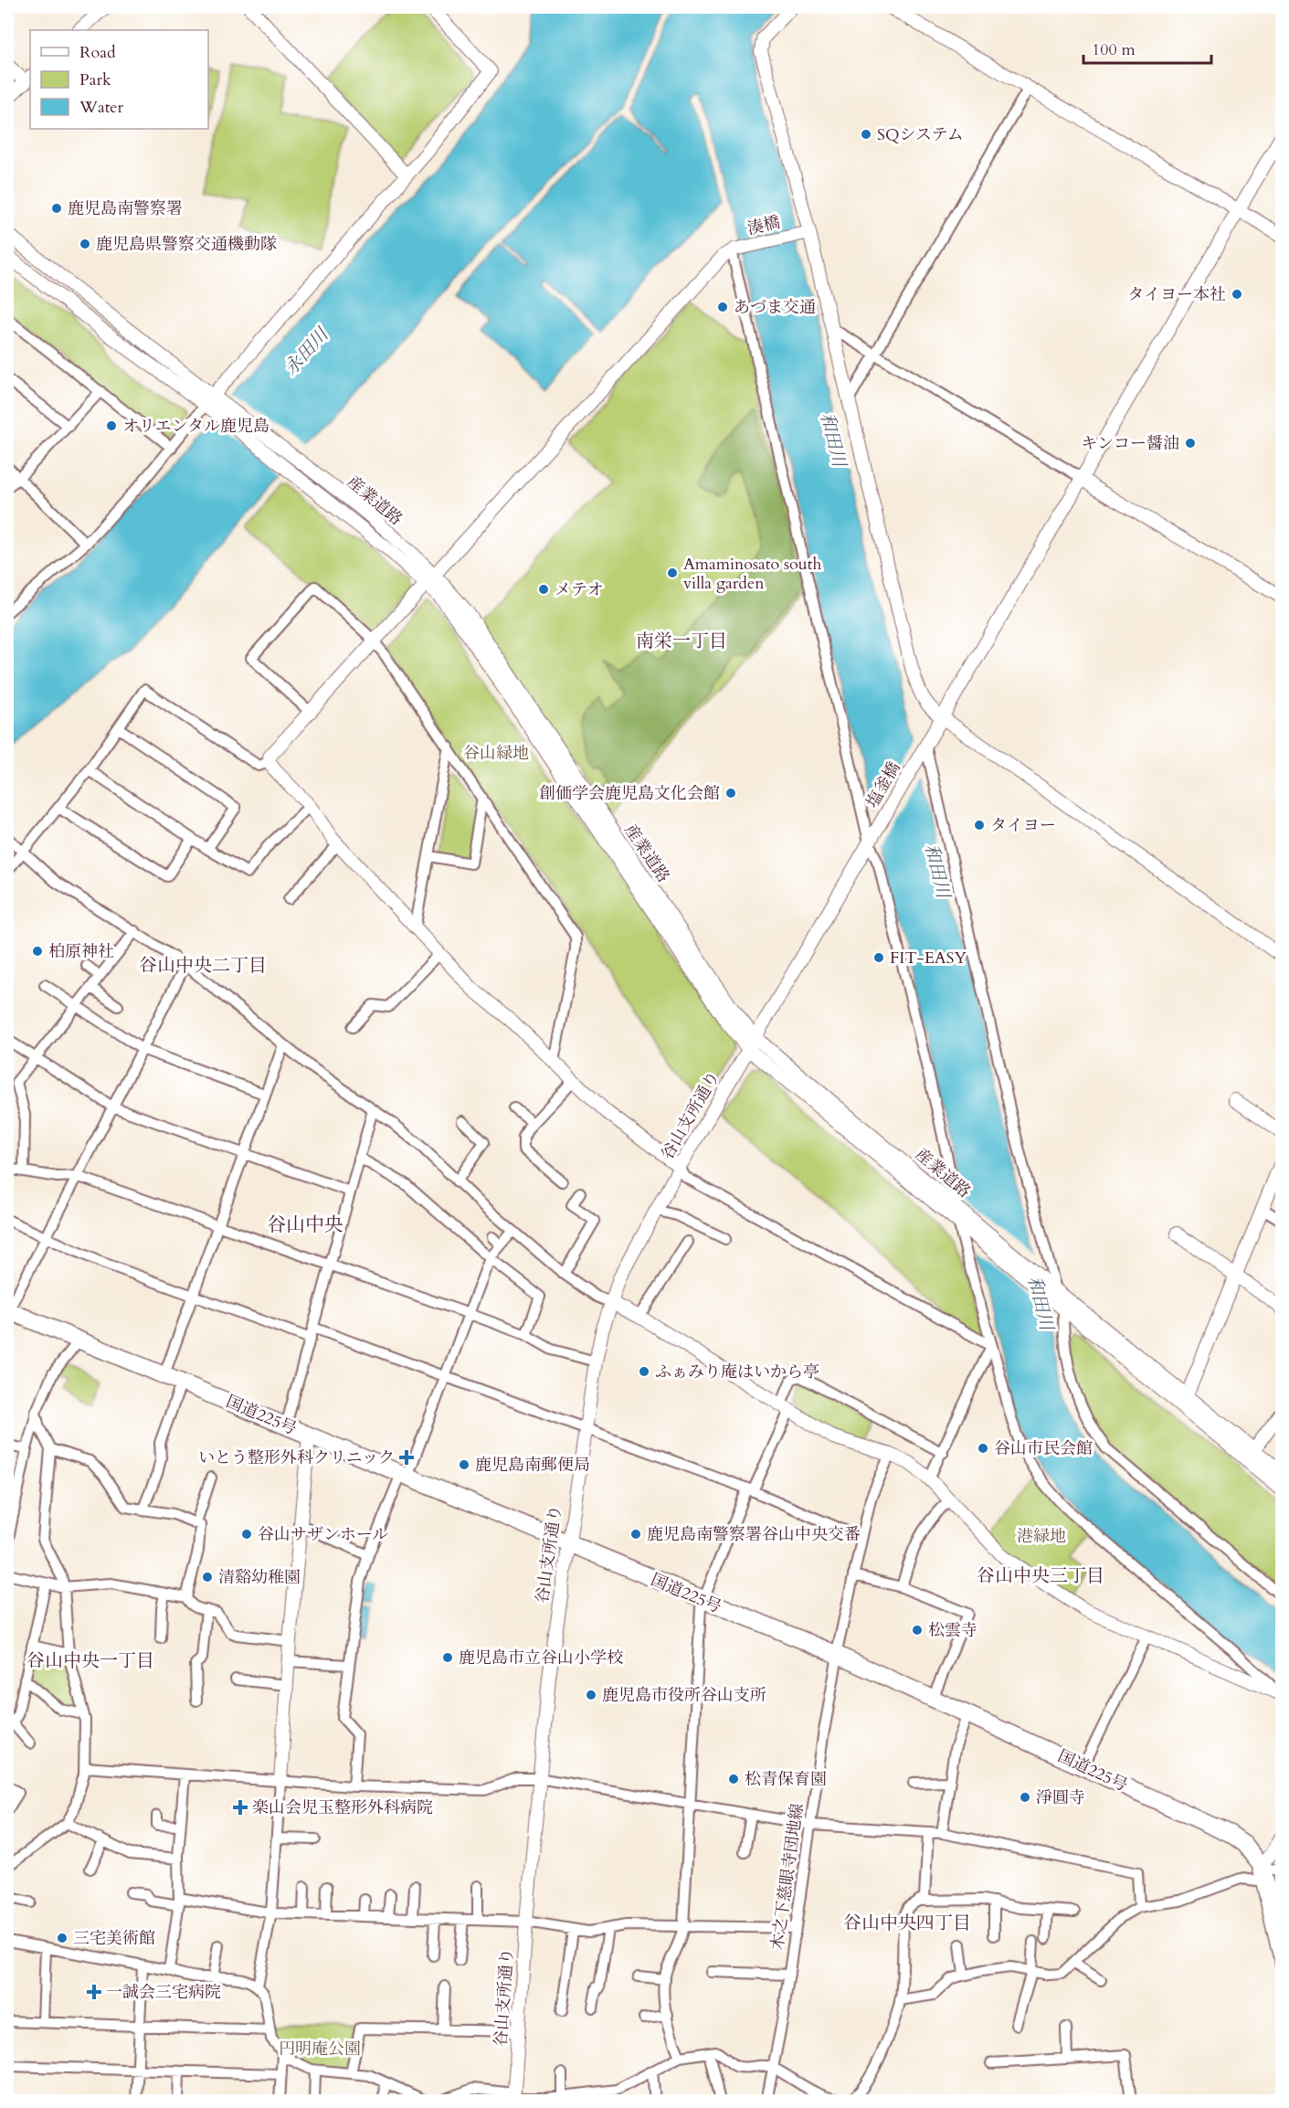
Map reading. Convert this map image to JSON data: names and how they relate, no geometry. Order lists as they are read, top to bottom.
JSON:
{
  "streets": {
    "highway": ["国道225号"],
    "street": [
      "湊橋",
      "産業道路",
      "塩釜橋",
      "谷山支所通り",
      "木之下慈眼寺団地線"
    ]
  },
  "crossings": [
    ["産業道路", "塩釜橋"],
    ["産業道路", "谷山支所通り"],
    ["塩釜橋", "谷山支所通り"],
    ["谷山支所通り", "国道225号"],
    ["国道225号", "木之下慈眼寺団地線"]
  ],
  "districts": [
    "南栄一丁目",
    "谷山中央二丁目",
    "谷山中央",
    "谷山中央三丁目",
    "谷山中央一丁目",
    "谷山中央四丁目"
  ],
  "water": ["永田川", "和田川"],
  "parks": ["谷山緑地", "港緑地", "円明庵公園"],
  "places": {
    "other": [
      "SQシステム",
      "鹿児島南警察署",
      "鹿児島県警察交通機動隊",
      "タイヨー本社",
      "あづま交通",
      "オリエンタル鹿児島",
      "キンコー醤油",
      "Amaminosato south villa garden",
      "メテオ",
      "創価学会鹿児島文化会館",
      "タイヨー",
      "柏原神社",
      "FIT-EASY",
      "ふぁみり庵はいから亭",
      "谷山市民会館",
      "鹿児島南郵便局",
      "谷山サザンホール",
      "鹿児島南警察署谷山中央交番",
      "清谿幼稚園",
      "松雲寺",
      "鹿児島市立谷山小学校",
      "鹿児島市役所谷山支所",
      "松青保育園",
      "淨圓寺",
      "三宅美術館"
    ],
    "health": ["いとう整形外科クリニック", "楽山会児玉整形外科病院", "一誠会三宅病院"]
  },
  "legend": ["Road", "Park", "Water"],
  "scale_bar": "100 m"
}
